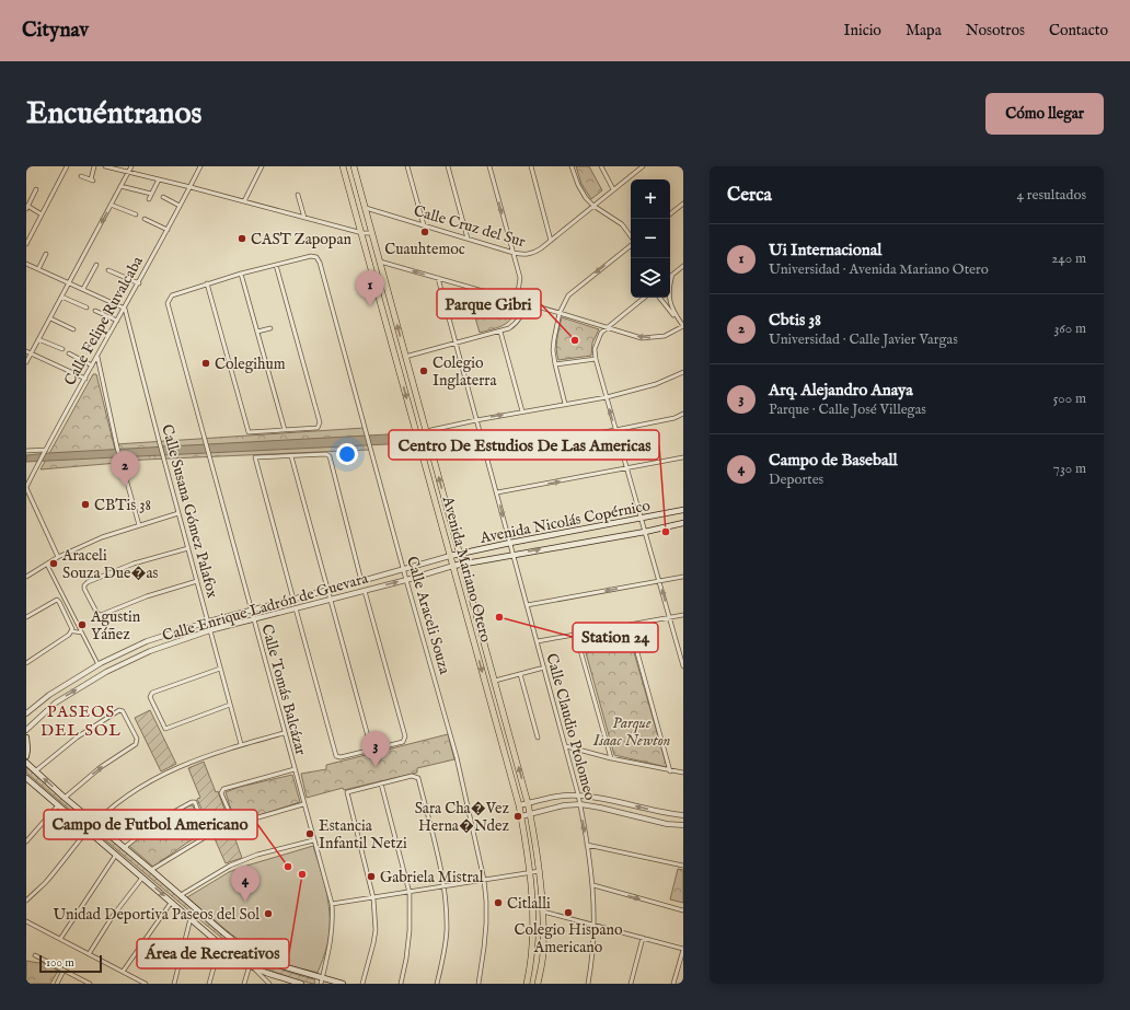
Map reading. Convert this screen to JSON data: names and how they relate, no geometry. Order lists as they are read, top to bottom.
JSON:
{
  "streets": {
    "main road": ["Avenida Nicolás Copérnico", "Avenida Mariano Otero"],
    "street": [
      "Calle Cruz del Sur",
      "Calle Felipe Ruvalcaba",
      "Calle Susana Gómez Palafox",
      "Calle Enrique Ladrón de Guevara",
      "Calle Araceli Souza",
      "Calle Tomás Balcázar",
      "Calle Claudio Ptolomeo"
    ]
  },
  "crossings": [
    ["Calle Cruz del Sur", "Avenida Mariano Otero"],
    ["Calle Felipe Ruvalcaba", "Calle Susana Gómez Palafox"],
    ["Calle Susana Gómez Palafox", "Calle Enrique Ladrón de Guevara"],
    ["Avenida Nicolás Copérnico", "Avenida Mariano Otero"],
    ["Avenida Nicolás Copérnico", "Calle Enrique Ladrón de Guevara"],
    ["Avenida Nicolás Copérnico", "Calle Claudio Ptolomeo"],
    ["Avenida Mariano Otero", "Calle Enrique Ladrón de Guevara"],
    ["Calle Enrique Ladrón de Guevara", "Calle Araceli Souza"],
    ["Calle Enrique Ladrón de Guevara", "Calle Tomás Balcázar"]
  ],
  "districts": ["PASEOS DEL SOL"],
  "parks": ["Parque Isaac Newton"],
  "places": [
    "Cuauhtemoc",
    "CAST Zapopan",
    "Parque Gibri",
    "Colegihum",
    "Colegio Inglaterra",
    "CBTis 38",
    "Centro De Estudios De Las Americas",
    "Araceli Souza Due�as",
    "Station 24",
    "Agustin Yáñez",
    "Sara Cha�Vez Herna�Ndez",
    "Estancia Infantil Netzi",
    "Campo de Futbol Americano",
    "Área de Recreativos",
    "Gabriela Mistral",
    "Citlalli",
    "Colegio Hispano Americano",
    "Unidad Deportiva Paseos del Sol"
  ],
  "scale_bar": "100 m",
  "page": {
    "header": "Citynav",
    "nav": [
      "Inicio",
      "Mapa",
      "Nosotros",
      "Contacto"
    ],
    "buttons": "Cómo llegar",
    "title": "Encuéntranos",
    "heading": ["Cerca", "4 resultados"],
    "map_buttons": ["+", "−"],
    "list": [
      {
        "mark": "1",
        "name": "Ui Internacional",
        "note": "Universidad · Avenida Mariano Otero",
        "value": "240 m"
      },
      {
        "mark": "2",
        "name": "Cbtis 38",
        "note": "Universidad · Calle Javier Vargas",
        "value": "360 m"
      },
      {
        "mark": "3",
        "name": "Arq. Alejandro Anaya",
        "note": "Parque · Calle José Villegas",
        "value": "500 m"
      },
      {
        "mark": "4",
        "name": "Campo de Baseball",
        "note": "Deportes",
        "value": "730 m"
      }
    ],
    "pins": [
      "1",
      "2",
      "3",
      "4"
    ],
    "scale": "100 m"
  }
}
